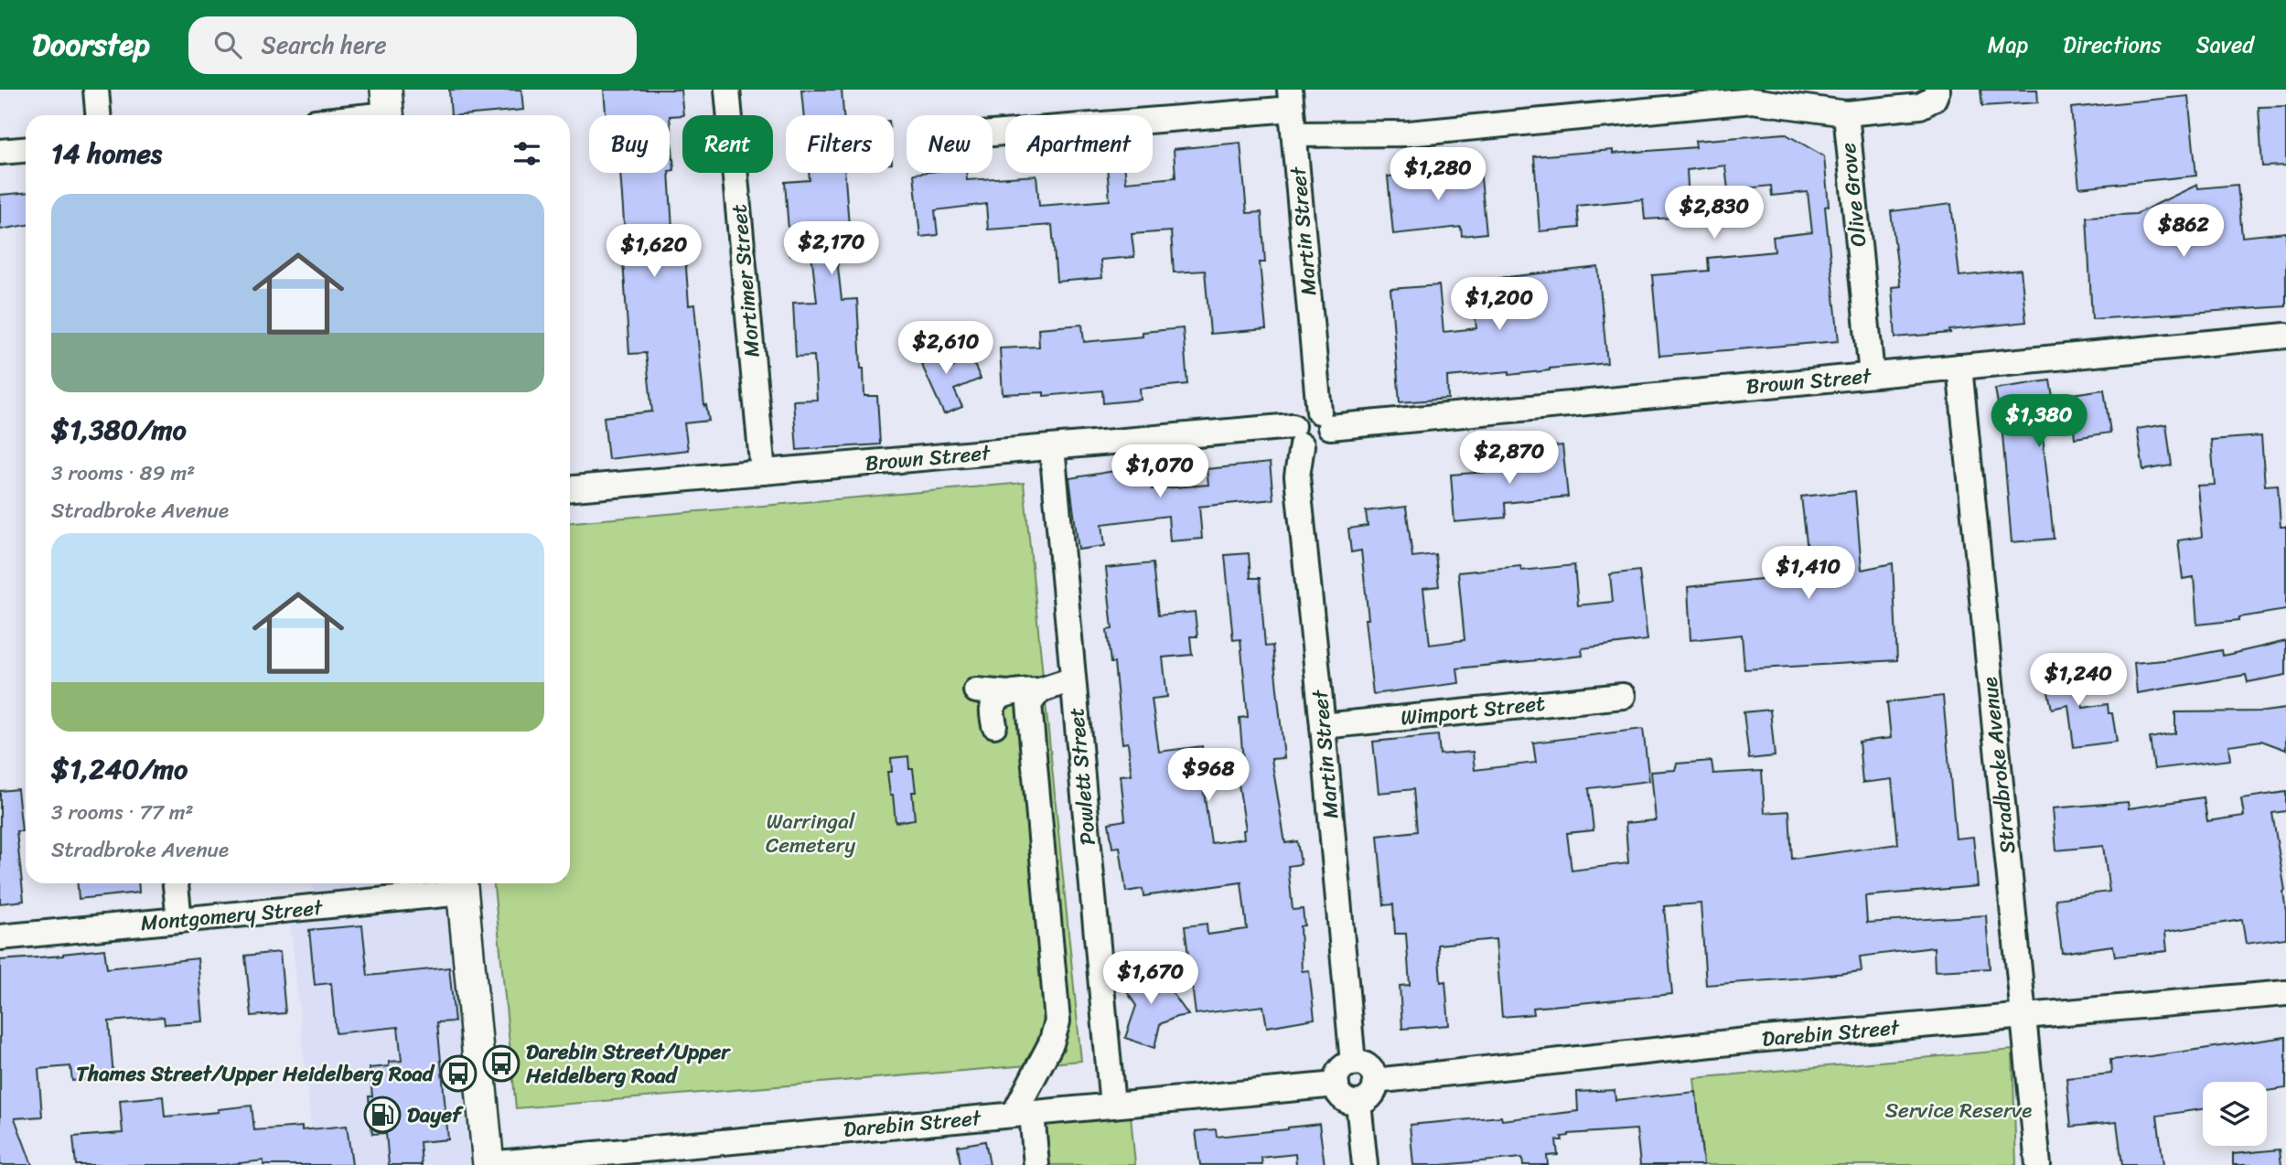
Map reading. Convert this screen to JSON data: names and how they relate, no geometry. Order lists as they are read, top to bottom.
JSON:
{
  "streets": {
    "street": [
      "Olive Grove",
      "Martin Street",
      "Mortimer Street",
      "Brown Street",
      "Wimport Street",
      "Stradbroke Avenue",
      "Powlett Street",
      "Montgomery Street",
      "Darebin Street"
    ]
  },
  "crossings": [
    ["Olive Grove", "Brown Street"],
    ["Martin Street", "Brown Street"],
    ["Martin Street", "Wimport Street"],
    ["Martin Street", "Darebin Street"],
    ["Mortimer Street", "Brown Street"],
    ["Brown Street", "Stradbroke Avenue"],
    ["Brown Street", "Powlett Street"],
    ["Stradbroke Avenue", "Darebin Street"],
    ["Powlett Street", "Darebin Street"]
  ],
  "parks": ["Warringal Cemetery", "Service Reserve"],
  "places": {
    "bus stop": ["Darebin Street/Upper Heidelberg Road", "Thames Street/Upper Heidelberg Road"],
    "fuel station": ["Dayef"]
  },
  "page": {
    "header": "Doorstep",
    "search": "Search here",
    "nav": ["Map", "Directions", "Saved"],
    "chip": [
      "Buy",
      "Rent",
      "Filters",
      "New",
      "Apartment"
    ],
    "heading": "14 homes",
    "price": [
      "$1,280",
      "$2,830",
      "$862",
      "$2,170",
      "$1,620",
      "$1,200",
      "$2,610",
      "$1,380",
      "$2,870",
      "$1,070",
      "$1,410",
      "$1,240",
      "$968",
      "$1,670"
    ],
    "list": [
      {
        "name": "$1,380/mo",
        "note": "3 rooms · 89 m² · Stradbroke Avenue"
      },
      {
        "name": "$1,240/mo",
        "note": "3 rooms · 77 m² · Stradbroke Avenue"
      }
    ]
  }
}
